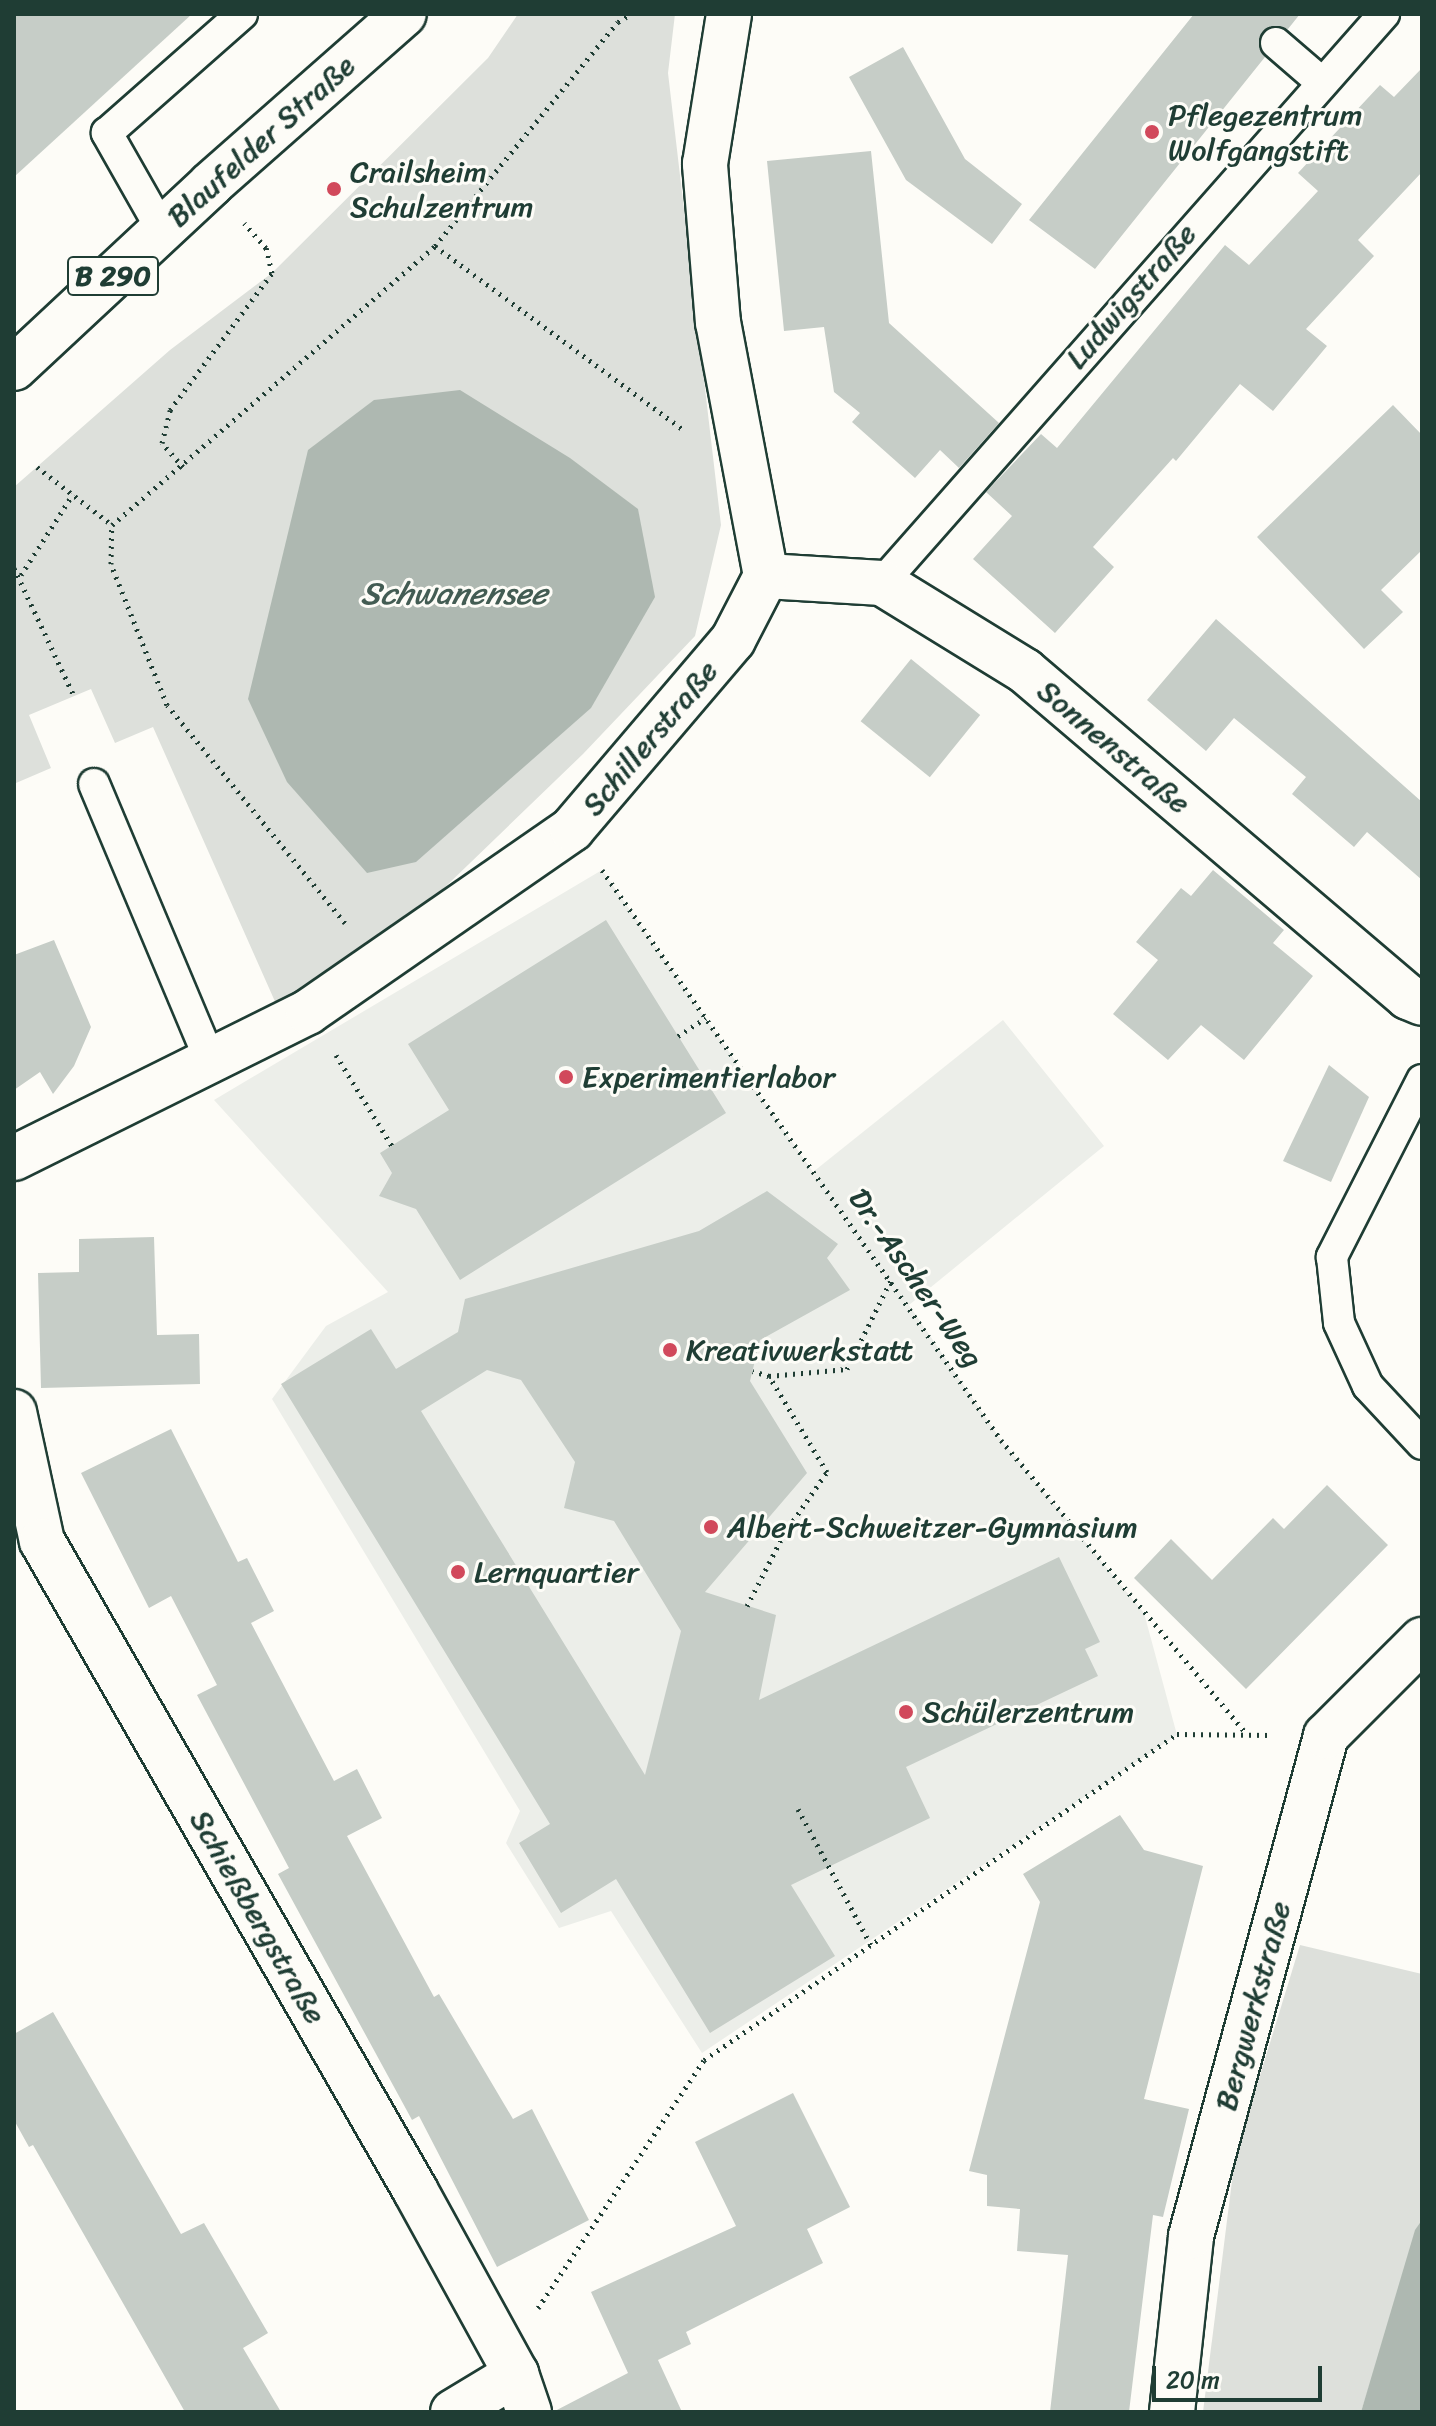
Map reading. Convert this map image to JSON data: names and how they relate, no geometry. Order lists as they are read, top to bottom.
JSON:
{
  "streets": {
    "street": [
      "Blaufelder Straße",
      "B 290",
      "Schillerstraße",
      "Sonnenstraße",
      "Schießbergstraße",
      "Bergwerkstraße"
    ],
    "lane": ["Ludwigstraße"],
    "path": ["Dr.-Ascher-Weg"]
  },
  "crossings": [
    ["Ludwigstraße", "Sonnenstraße"],
    ["Schillerstraße", "Sonnenstraße"],
    ["Schillerstraße", "Dr.-Ascher-Weg"]
  ],
  "water": ["Schwanensee"],
  "places": [
    "Pflegezentrum Wolfgangstift",
    "Crailsheim Schulzentrum",
    "Experimentierlabor",
    "Kreativwerkstatt",
    "Albert-Schweitzer-Gymnasium",
    "Lernquartier",
    "Schülerzentrum"
  ],
  "scale_bar": "20 m"
}
